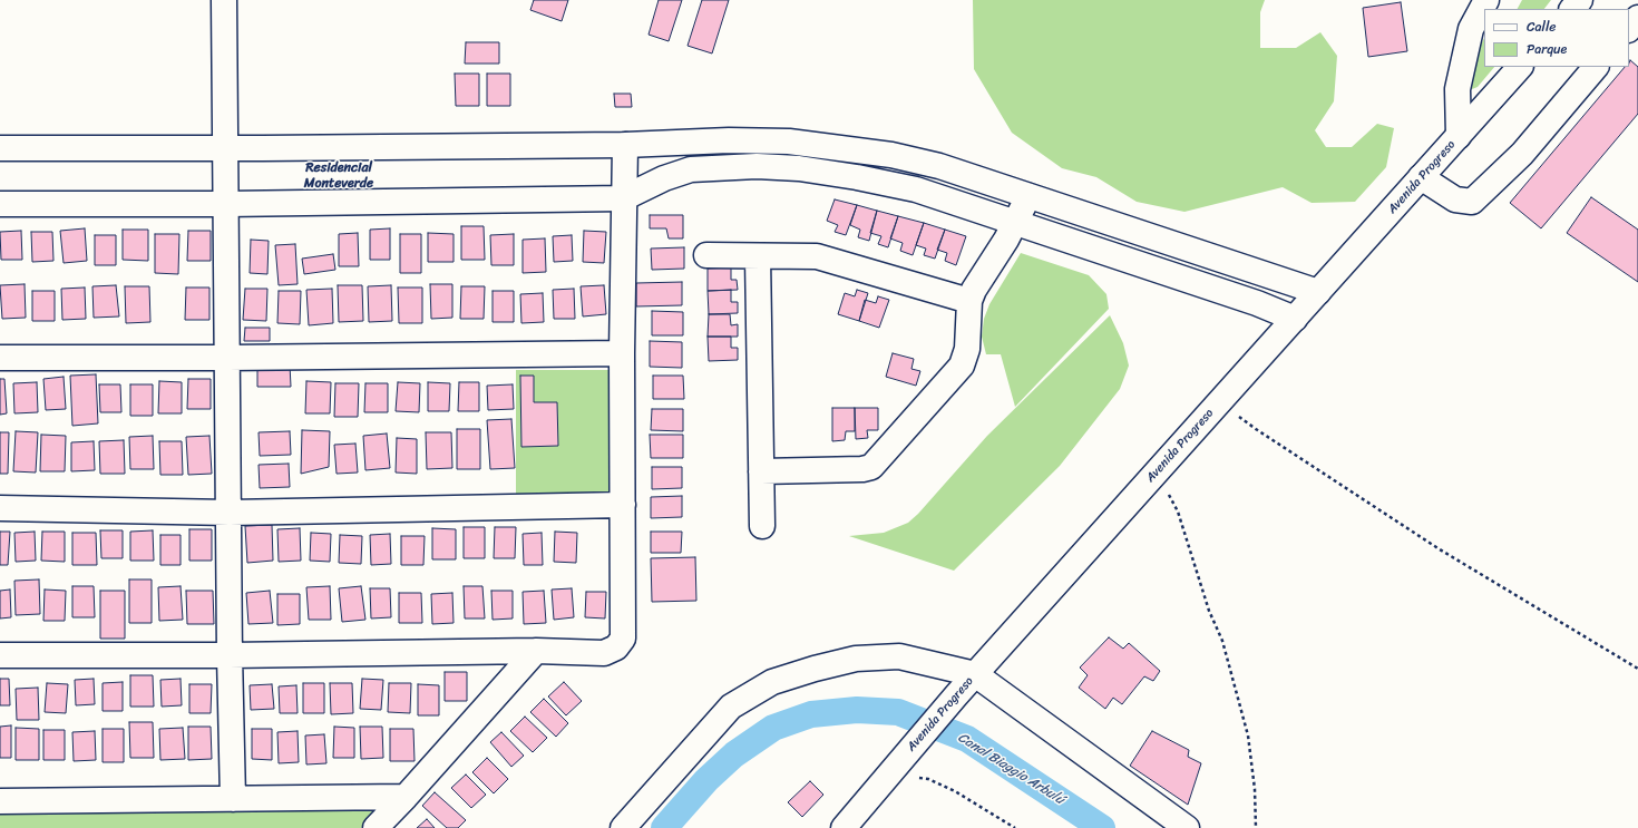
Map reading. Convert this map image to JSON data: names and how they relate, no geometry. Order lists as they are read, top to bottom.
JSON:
{
  "streets": {
    "street": ["Avenida Progreso"]
  },
  "districts": ["Residencial Monteverde"],
  "water": ["Canal Biaggio Arbulú"],
  "legend": ["Calle", "Parque"]
}
